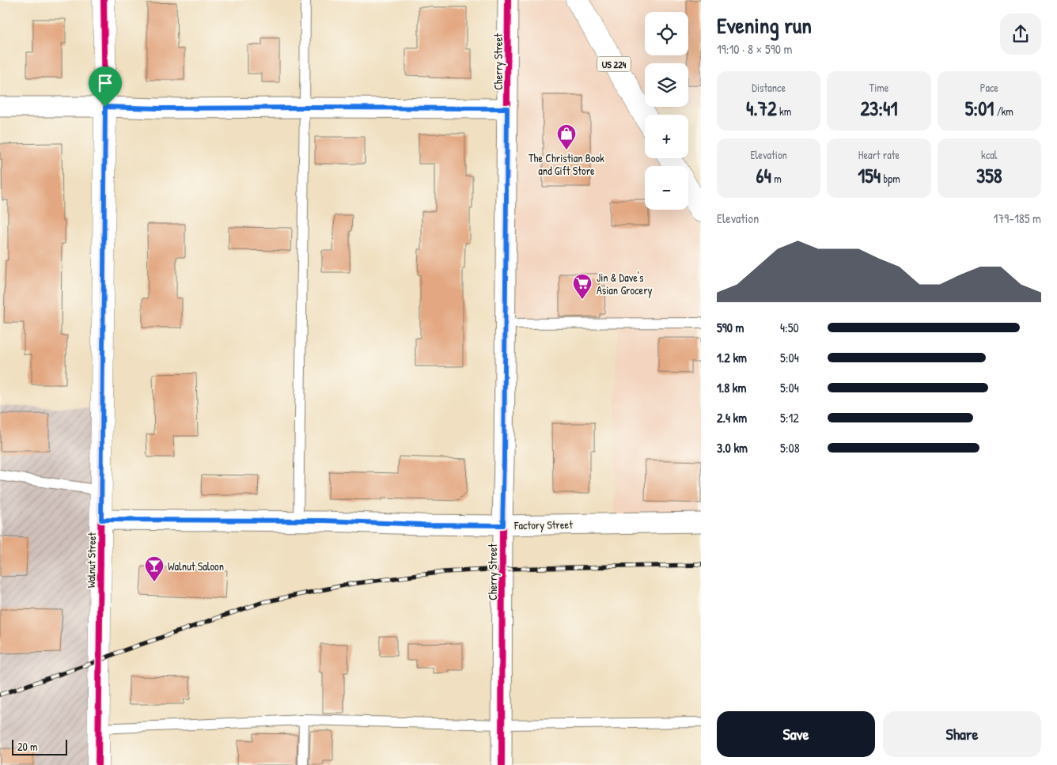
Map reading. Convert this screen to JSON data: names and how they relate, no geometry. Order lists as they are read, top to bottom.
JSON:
{
  "streets": {
    "main road": ["US 224", "Walnut Street"],
    "street": ["Cherry Street", "Factory Street"]
  },
  "crossings": [
    ["Cherry Street", "Factory Street"],
    ["Factory Street", "Walnut Street"]
  ],
  "places": {
    "shop": ["The Christian Book and Gift Store"],
    "supermarket": ["Jin & Dave's Asian Grocery"],
    "bar": ["Walnut Saloon"]
  },
  "scale_bar": "20 m",
  "page": {
    "heading": ["Evening run", "19:10 · 8 × 590 m"],
    "map_buttons": ["+", "−"],
    "stats": [
      ["Distance", "4.72 km"],
      ["Time", "23:41"],
      ["Pace", "5:01 /km"],
      ["Elevation", "64 m"],
      ["Heart rate", "154 bpm"],
      ["kcal", "358"]
    ],
    "chart": ["Elevation", "179–185 m"],
    "list": [
      {
        "name": "590 m",
        "note": "4:50"
      },
      {
        "name": "1.2 km",
        "note": "5:04"
      },
      {
        "name": "1.8 km",
        "note": "5:04"
      },
      {
        "name": "2.4 km",
        "note": "5:12"
      },
      {
        "name": "3.0 km",
        "note": "5:08"
      }
    ],
    "buttons": ["Save", "Share"],
    "scale": "20 m"
  }
}
